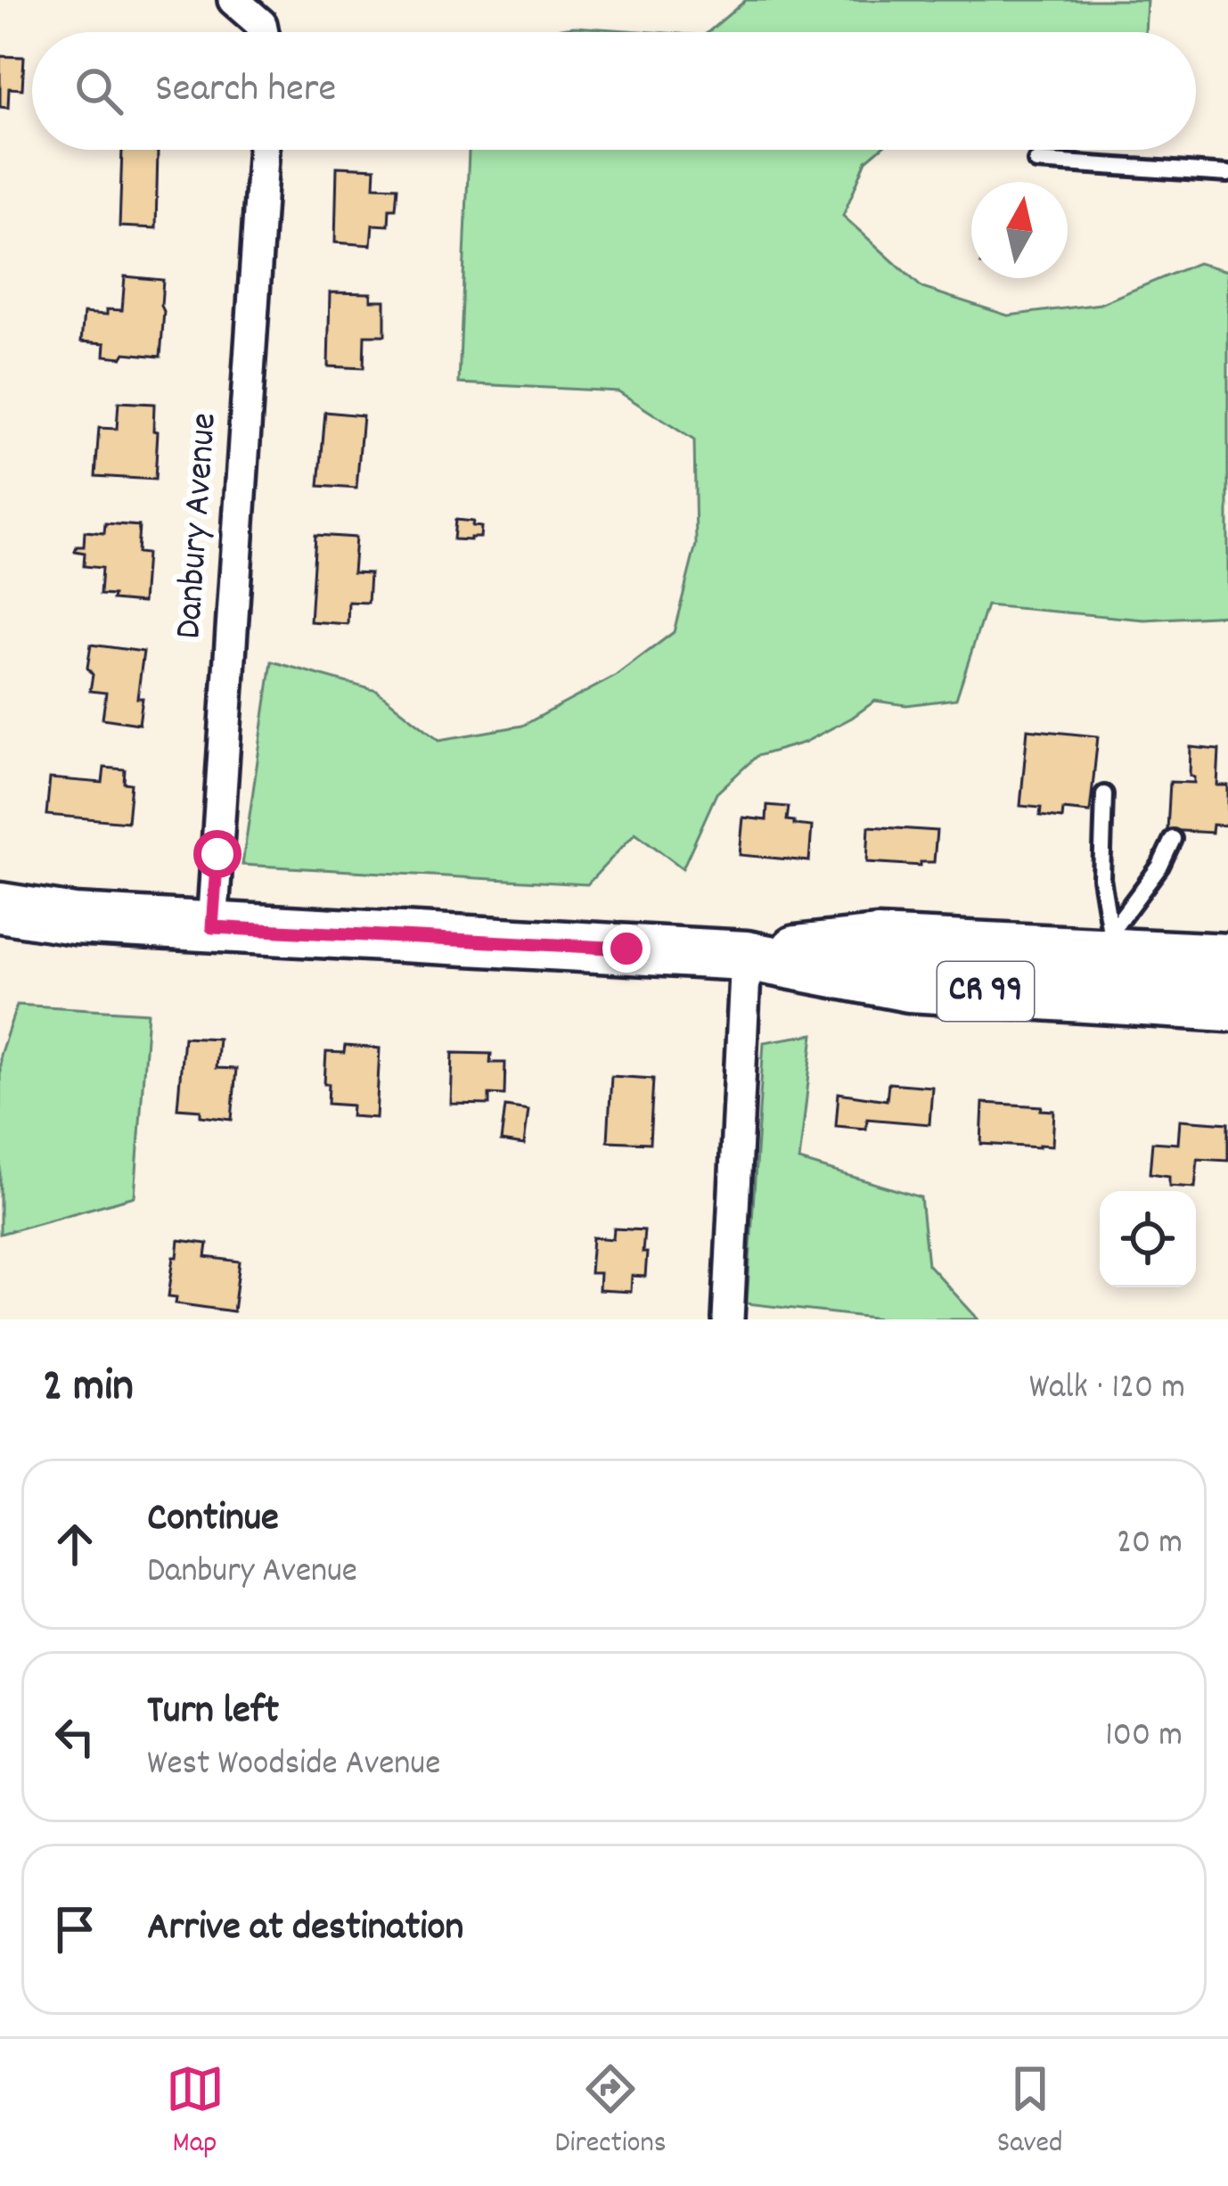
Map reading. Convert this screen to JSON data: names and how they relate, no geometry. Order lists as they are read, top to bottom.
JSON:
{
  "streets": {
    "main road": ["CR 99"],
    "street": ["Danbury Avenue"]
  },
  "crossings": [
    ["Danbury Avenue", "CR 99"]
  ],
  "north": "top",
  "page": {
    "search": "Search here",
    "heading": ["2 min", "Walk · 120 m"],
    "list": [
      ["Continue", "Danbury Avenue", "20 m"],
      ["Turn left", "West Woodside Avenue", "100 m"],
      "Arrive at destination"
    ],
    "nav": ["Map", "Directions", "Saved"]
  }
}
